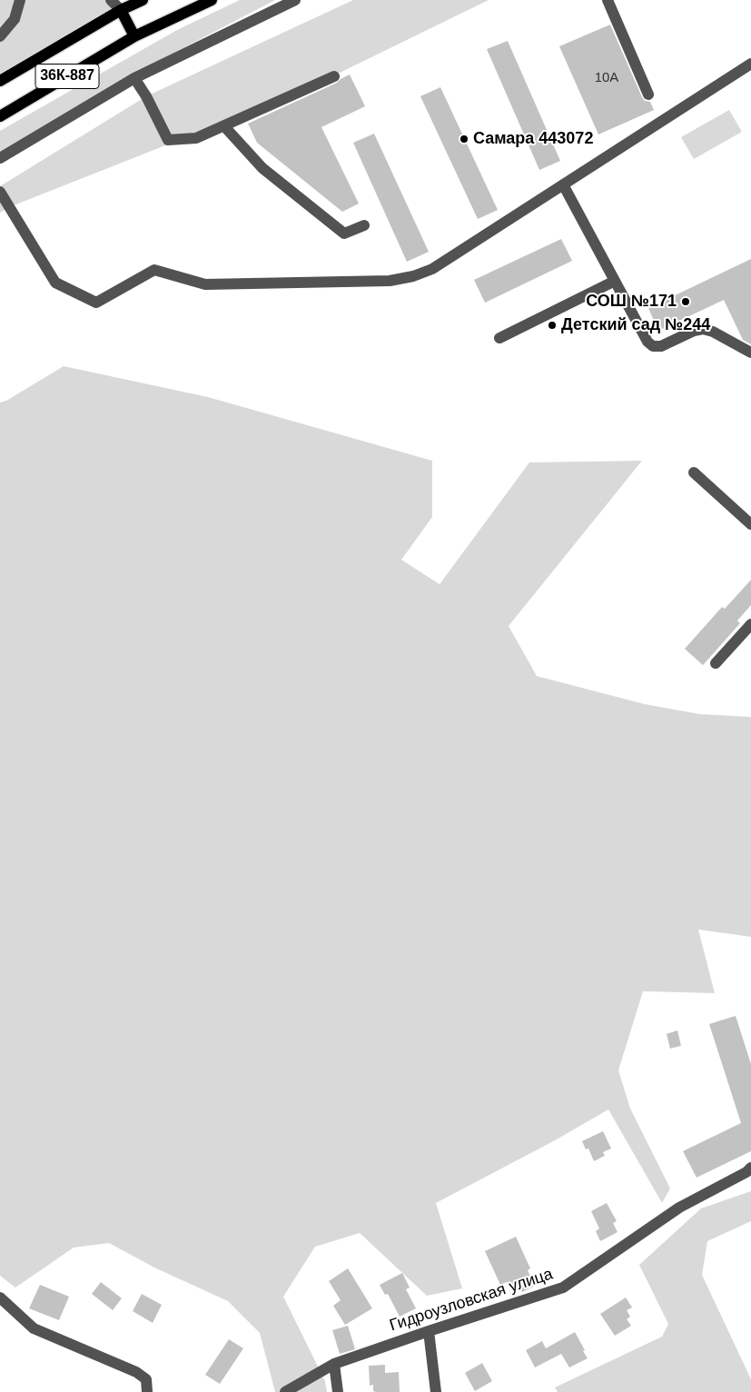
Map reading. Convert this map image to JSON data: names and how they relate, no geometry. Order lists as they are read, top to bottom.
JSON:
{
  "streets": {
    "main road": ["36К-887"],
    "street": ["Гидроузловская улица"]
  },
  "places": ["Самара 443072", "СОШ №171", "Детский сад №244"],
  "house_numbers": ["10А"]
}
